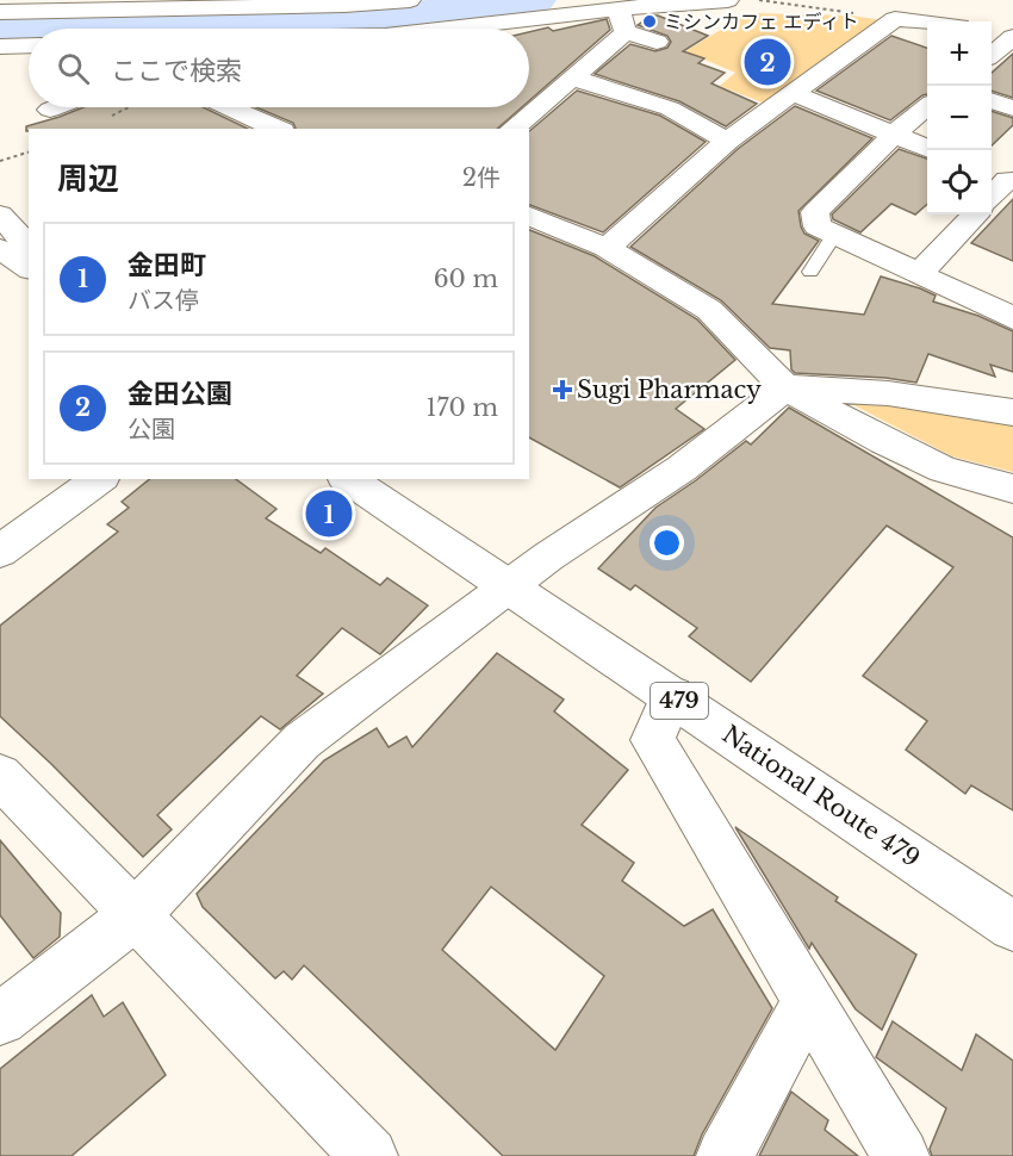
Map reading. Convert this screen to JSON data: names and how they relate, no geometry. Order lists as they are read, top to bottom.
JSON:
{
  "streets": {
    "main road": ["479", "National Route 479"]
  },
  "places": {
    "other": ["ミシンカフェ エディト"],
    "health": ["Sugi Pharmacy"]
  },
  "page": {
    "map_buttons": ["+", "−"],
    "search": "ここで検索",
    "pins": ["2", "1"],
    "heading": ["周辺", "2件"],
    "list": [
      {
        "mark": "1",
        "name": "金田町",
        "note": "バス停",
        "value": "60 m"
      },
      {
        "mark": "2",
        "name": "金田公園",
        "note": "公園",
        "value": "170 m"
      }
    ]
  }
}
